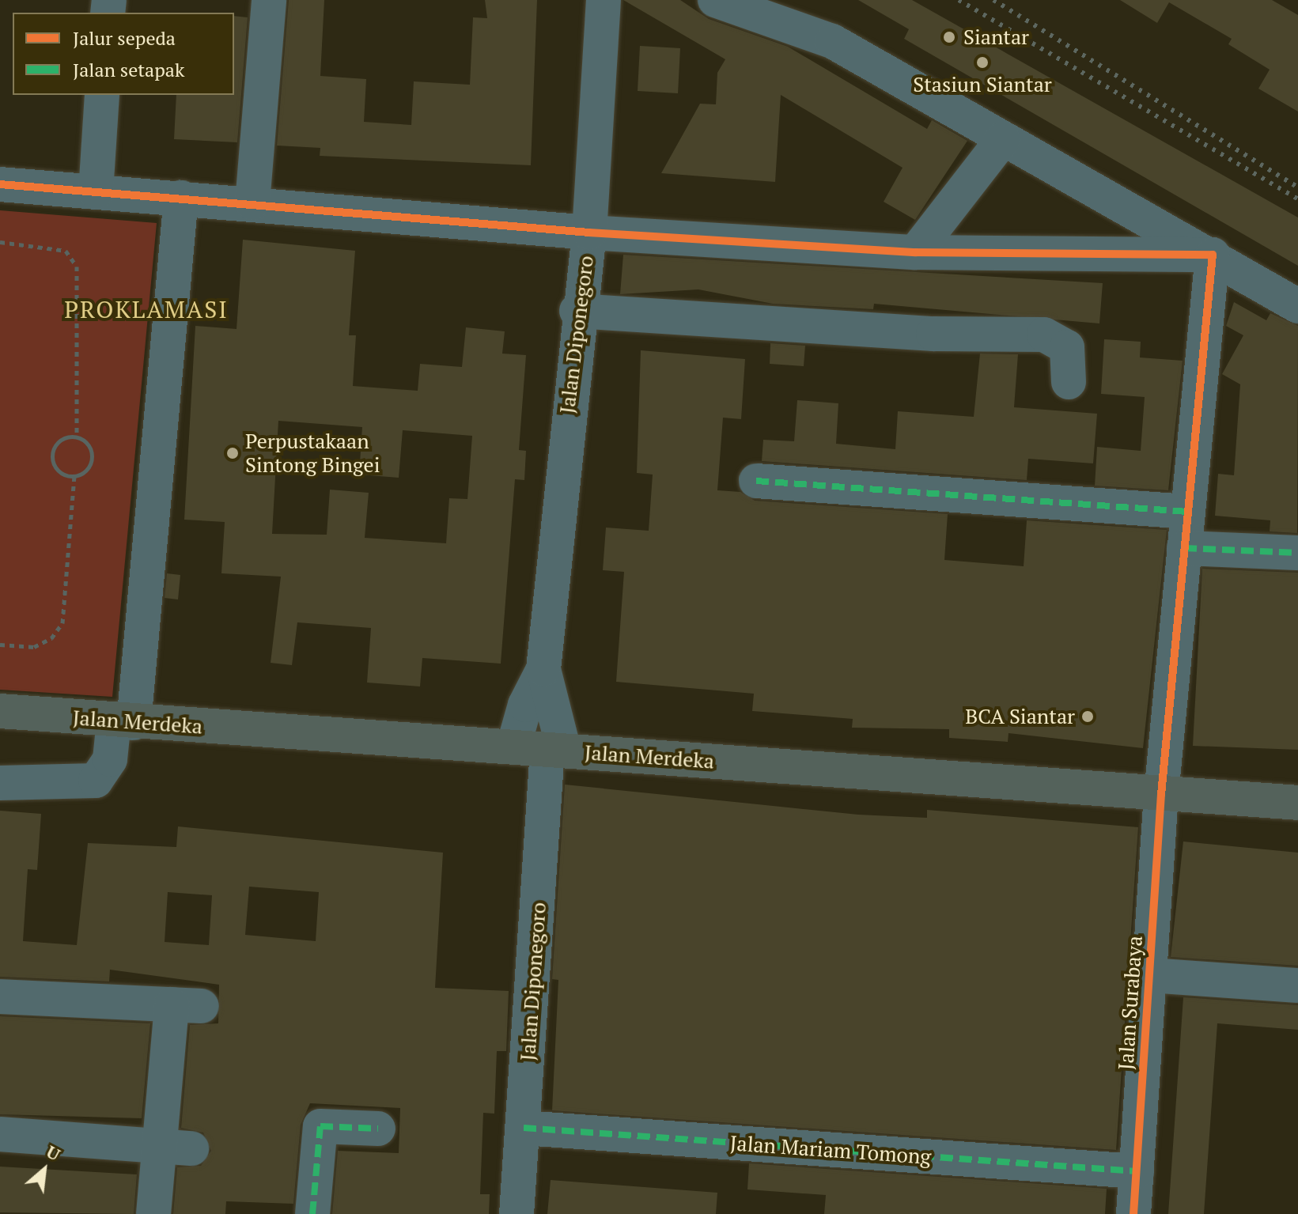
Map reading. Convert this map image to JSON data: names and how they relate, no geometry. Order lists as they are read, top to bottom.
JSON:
{
  "streets": {
    "main road": ["Jalan Merdeka"],
    "street": ["Jalan Diponegoro", "Jalan Surabaya", "Jalan Mariam Tomong"]
  },
  "crossings": [
    ["Jalan Diponegoro", "Jalan Merdeka"],
    ["Jalan Diponegoro", "Jalan Mariam Tomong"],
    ["Jalan Merdeka", "Jalan Surabaya"],
    ["Jalan Surabaya", "Jalan Mariam Tomong"]
  ],
  "districts": ["PROKLAMASI"],
  "places": [
    "Siantar",
    "Stasiun Siantar",
    "Perpustakaan Sintong Bingei",
    "BCA Siantar"
  ],
  "legend": ["Jalur sepeda", "Jalan setapak"],
  "north": "top right"
}
